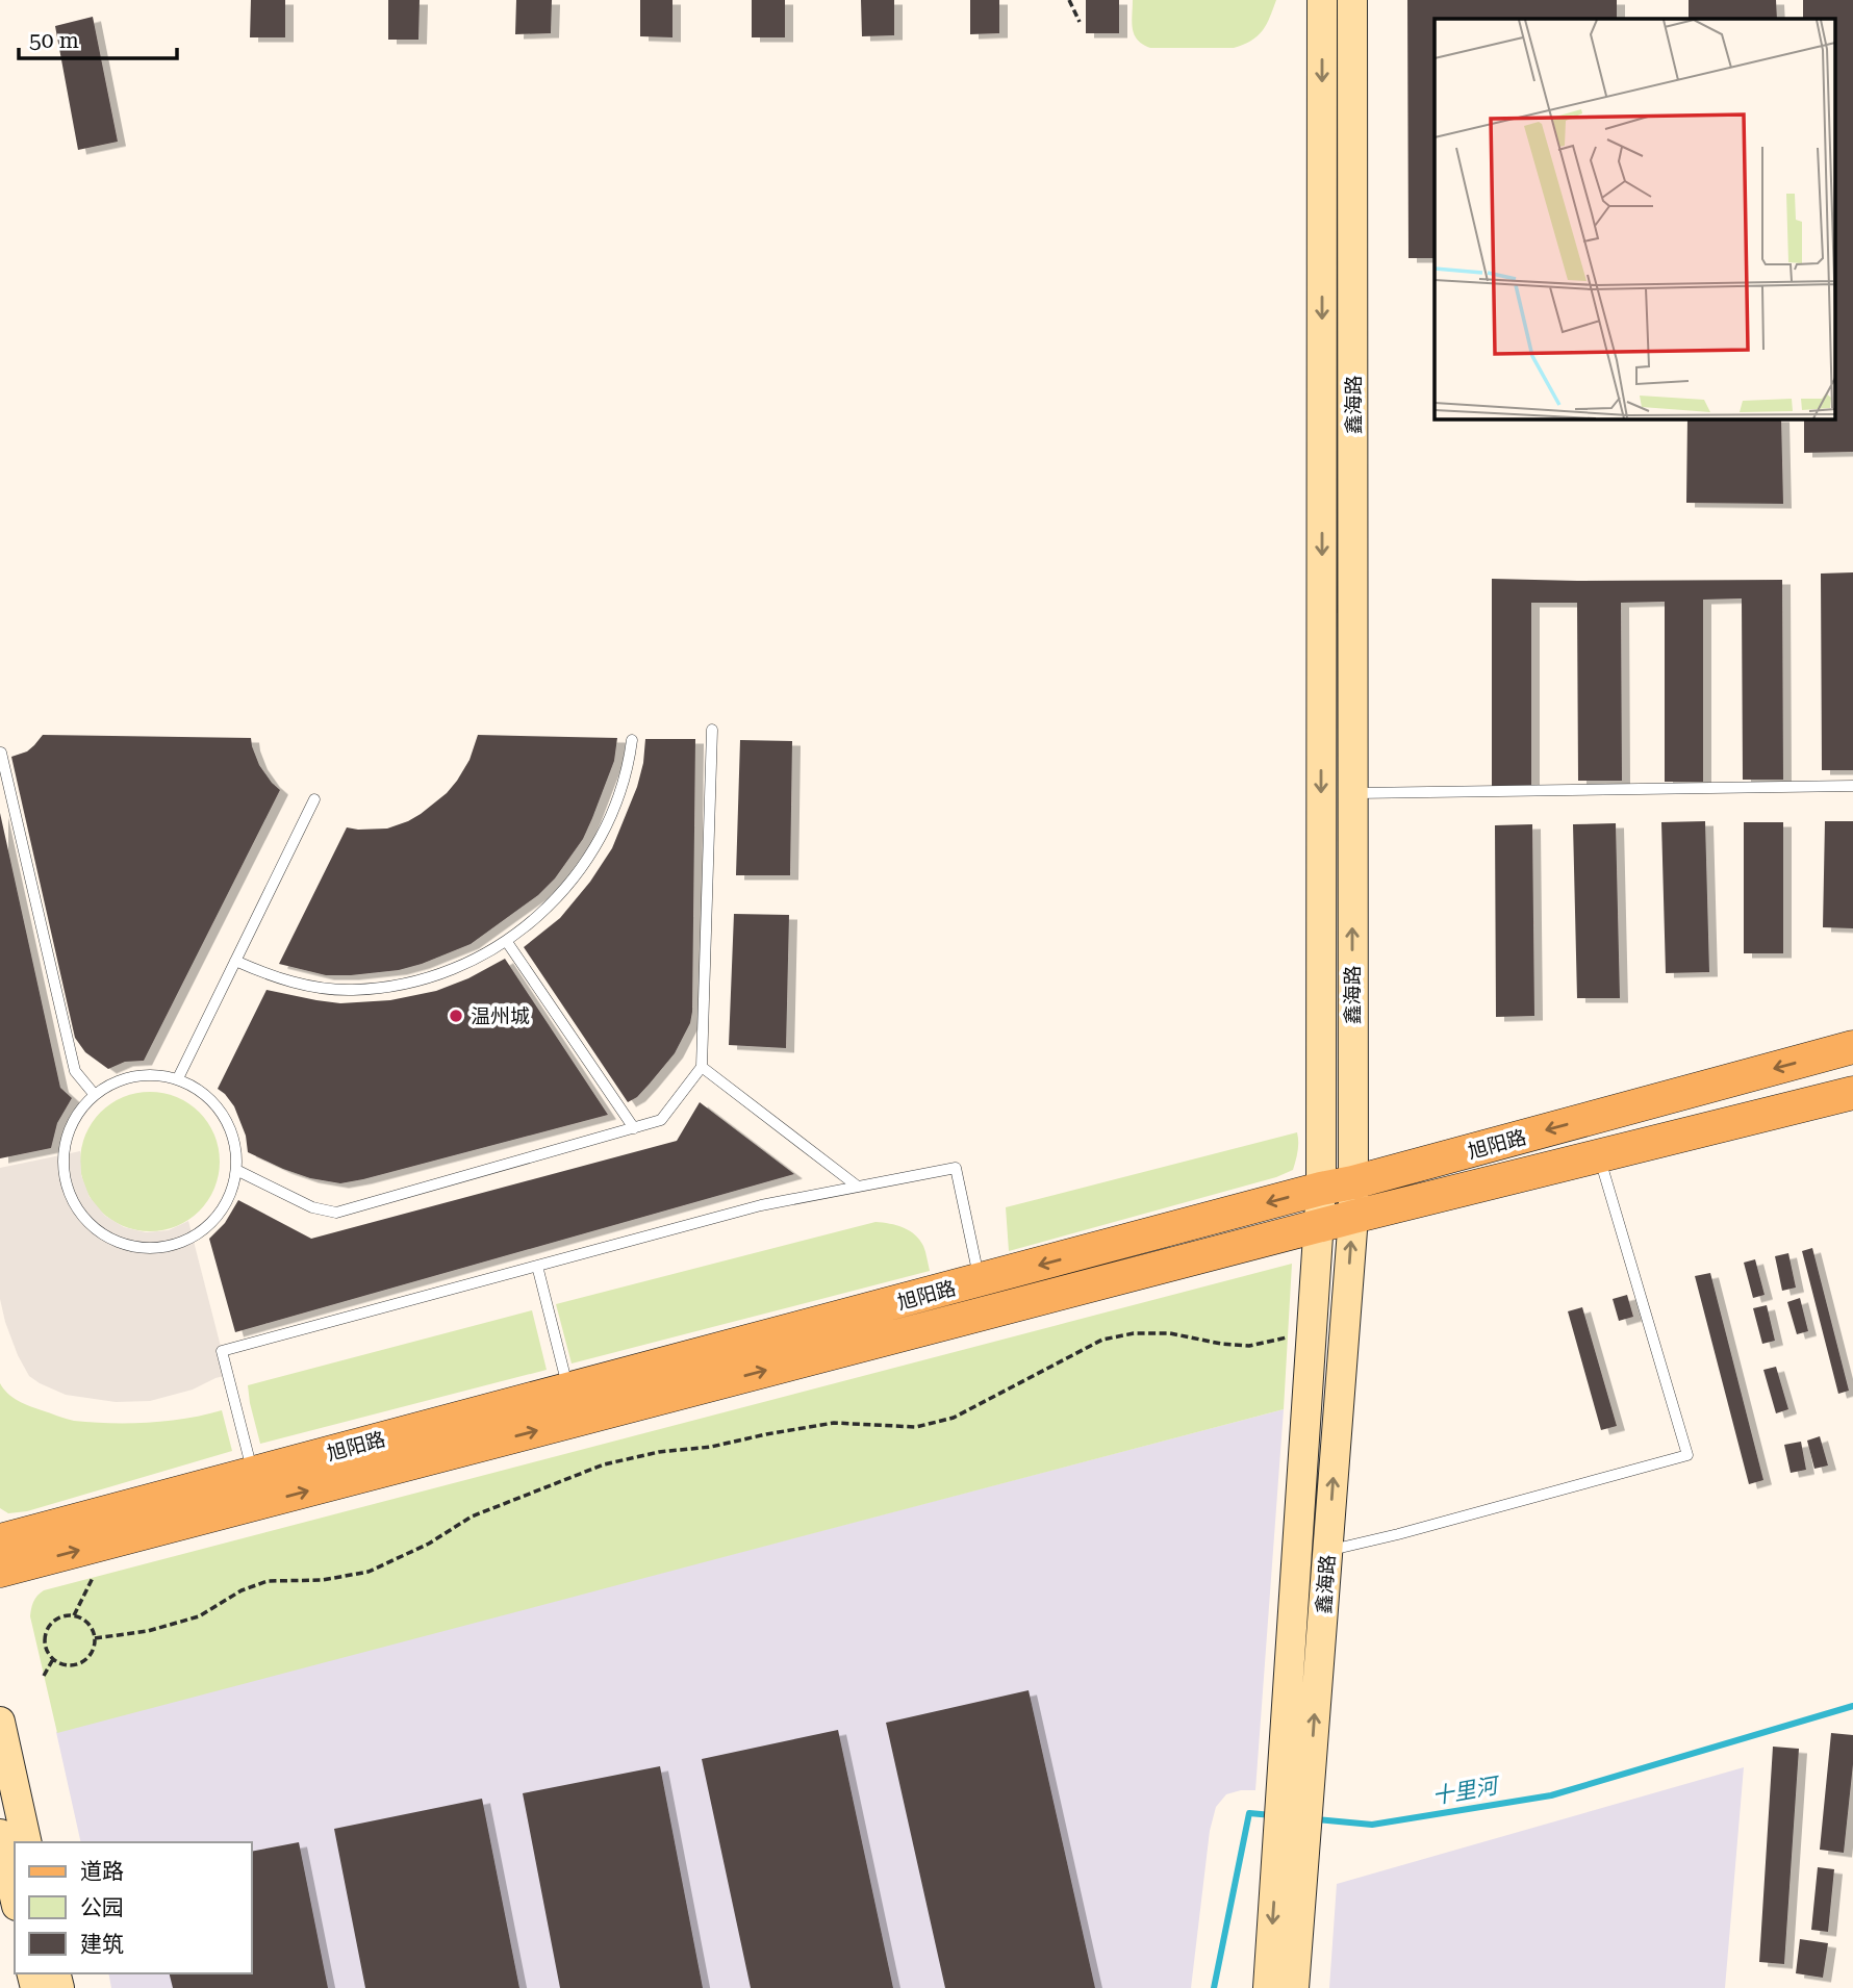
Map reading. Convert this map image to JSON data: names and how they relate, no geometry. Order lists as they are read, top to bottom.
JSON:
{
  "streets": {
    "main road": ["旭阳路"],
    "street": ["鑫海路"]
  },
  "crossings": [
    ["鑫海路", "旭阳路"]
  ],
  "water": ["十里河"],
  "places": ["温州城"],
  "legend": ["道路", "公园", "建筑"],
  "scale_bar": "50 m"
}
